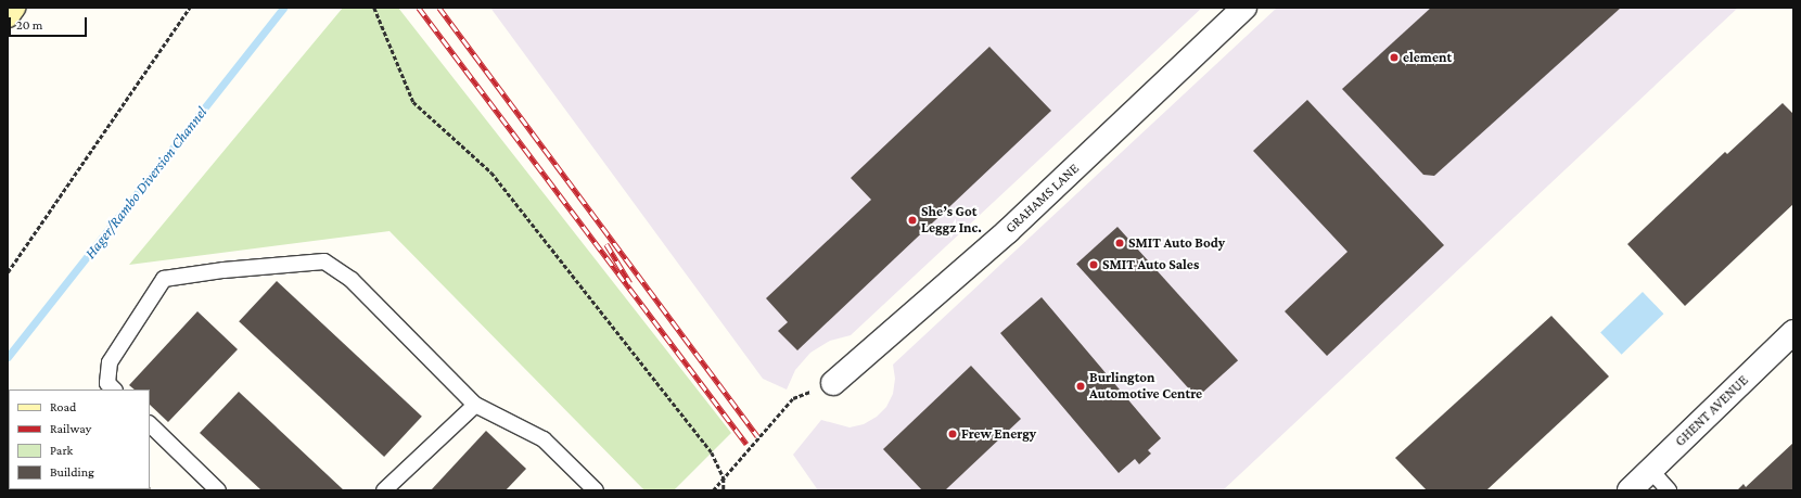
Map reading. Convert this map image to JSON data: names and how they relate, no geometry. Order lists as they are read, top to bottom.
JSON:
{
  "streets": {
    "street": ["GRAHAMS LANE", "GHENT AVENUE"]
  },
  "water": ["Hager/Rambo Diversion Channel"],
  "places": [
    "element",
    "She’s Got Leggz Inc.",
    "SMIT Auto Body",
    "SMIT Auto Sales",
    "Burlington Automotive Centre",
    "Frew Energy"
  ],
  "legend": [
    "Road",
    "Railway",
    "Park",
    "Building"
  ],
  "scale_bar": "20 m"
}
